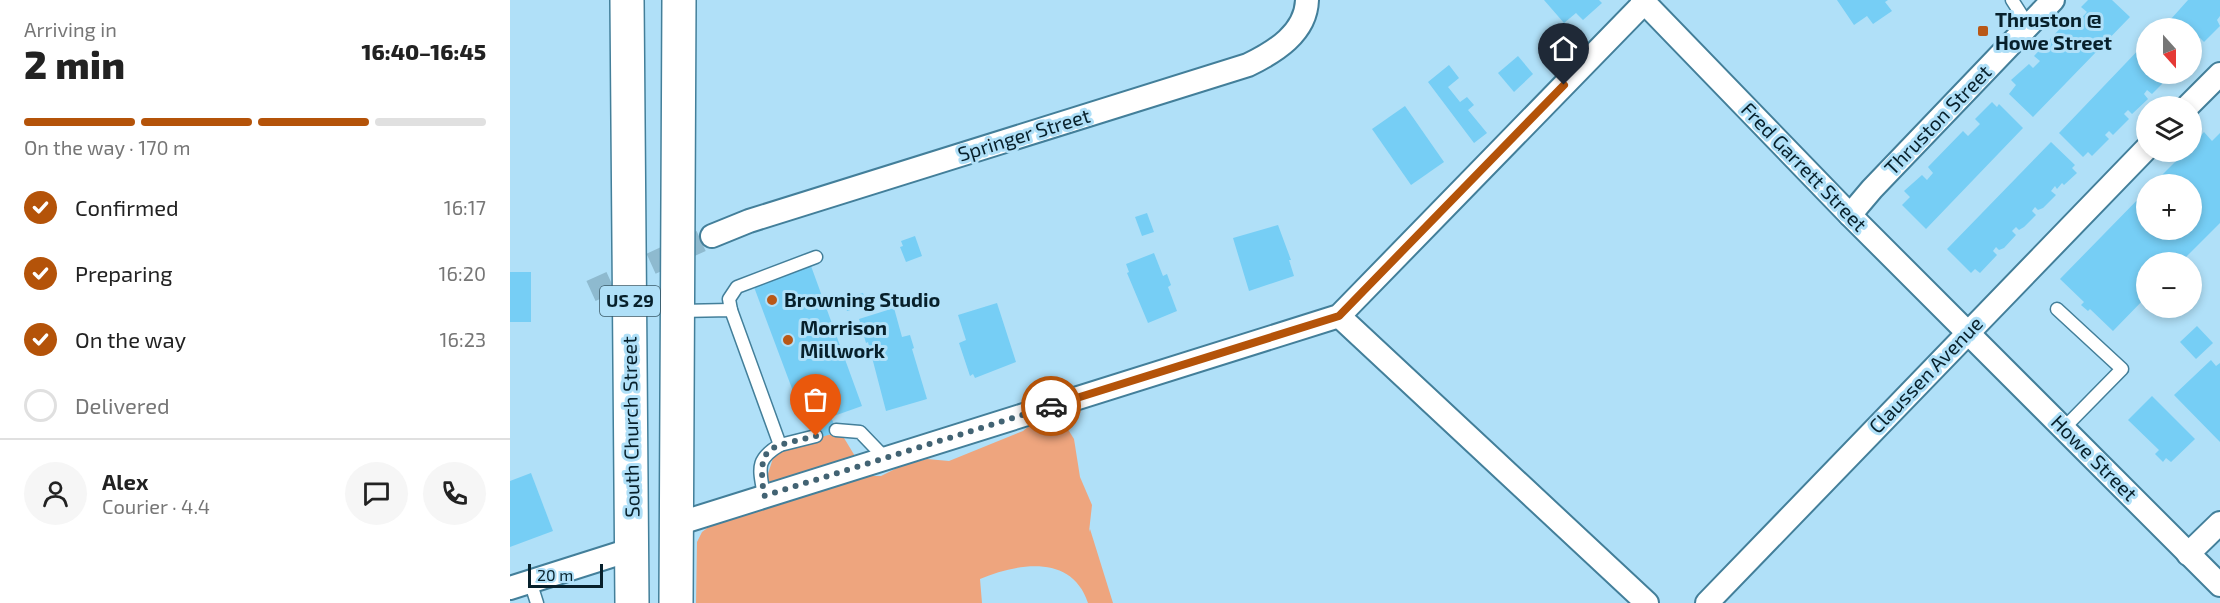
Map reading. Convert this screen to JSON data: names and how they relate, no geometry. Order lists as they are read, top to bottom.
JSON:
{
  "streets": {
    "main road": ["US 29", "South Church Street"],
    "street": [
      "Thruston Street",
      "Springer Street",
      "Fred Garrett Street",
      "Claussen Avenue",
      "Howe Street"
    ]
  },
  "crossings": [
    ["Thruston Street", "Fred Garrett Street"],
    ["Fred Garrett Street", "Claussen Avenue"],
    ["Fred Garrett Street", "Howe Street"],
    ["Claussen Avenue", "Howe Street"]
  ],
  "places": {
    "transit": ["Thruston @ Howe Street"],
    "other": ["Browning Studio", "Morrison Millwork"]
  },
  "scale_bar": "20 m",
  "north": "bottom",
  "page": {
    "heading": ["2 min", "Arriving in", "16:40–16:45"],
    "panel": ["Alex", "Courier · 4.4"],
    "map_buttons": ["+", "−"],
    "bar": "On the way · 170 m",
    "list": [
      ["Confirmed", "16:17"],
      ["Preparing", "16:20"],
      ["On the way", "16:23"],
      "Delivered"
    ],
    "scale": "20 m"
  }
}
